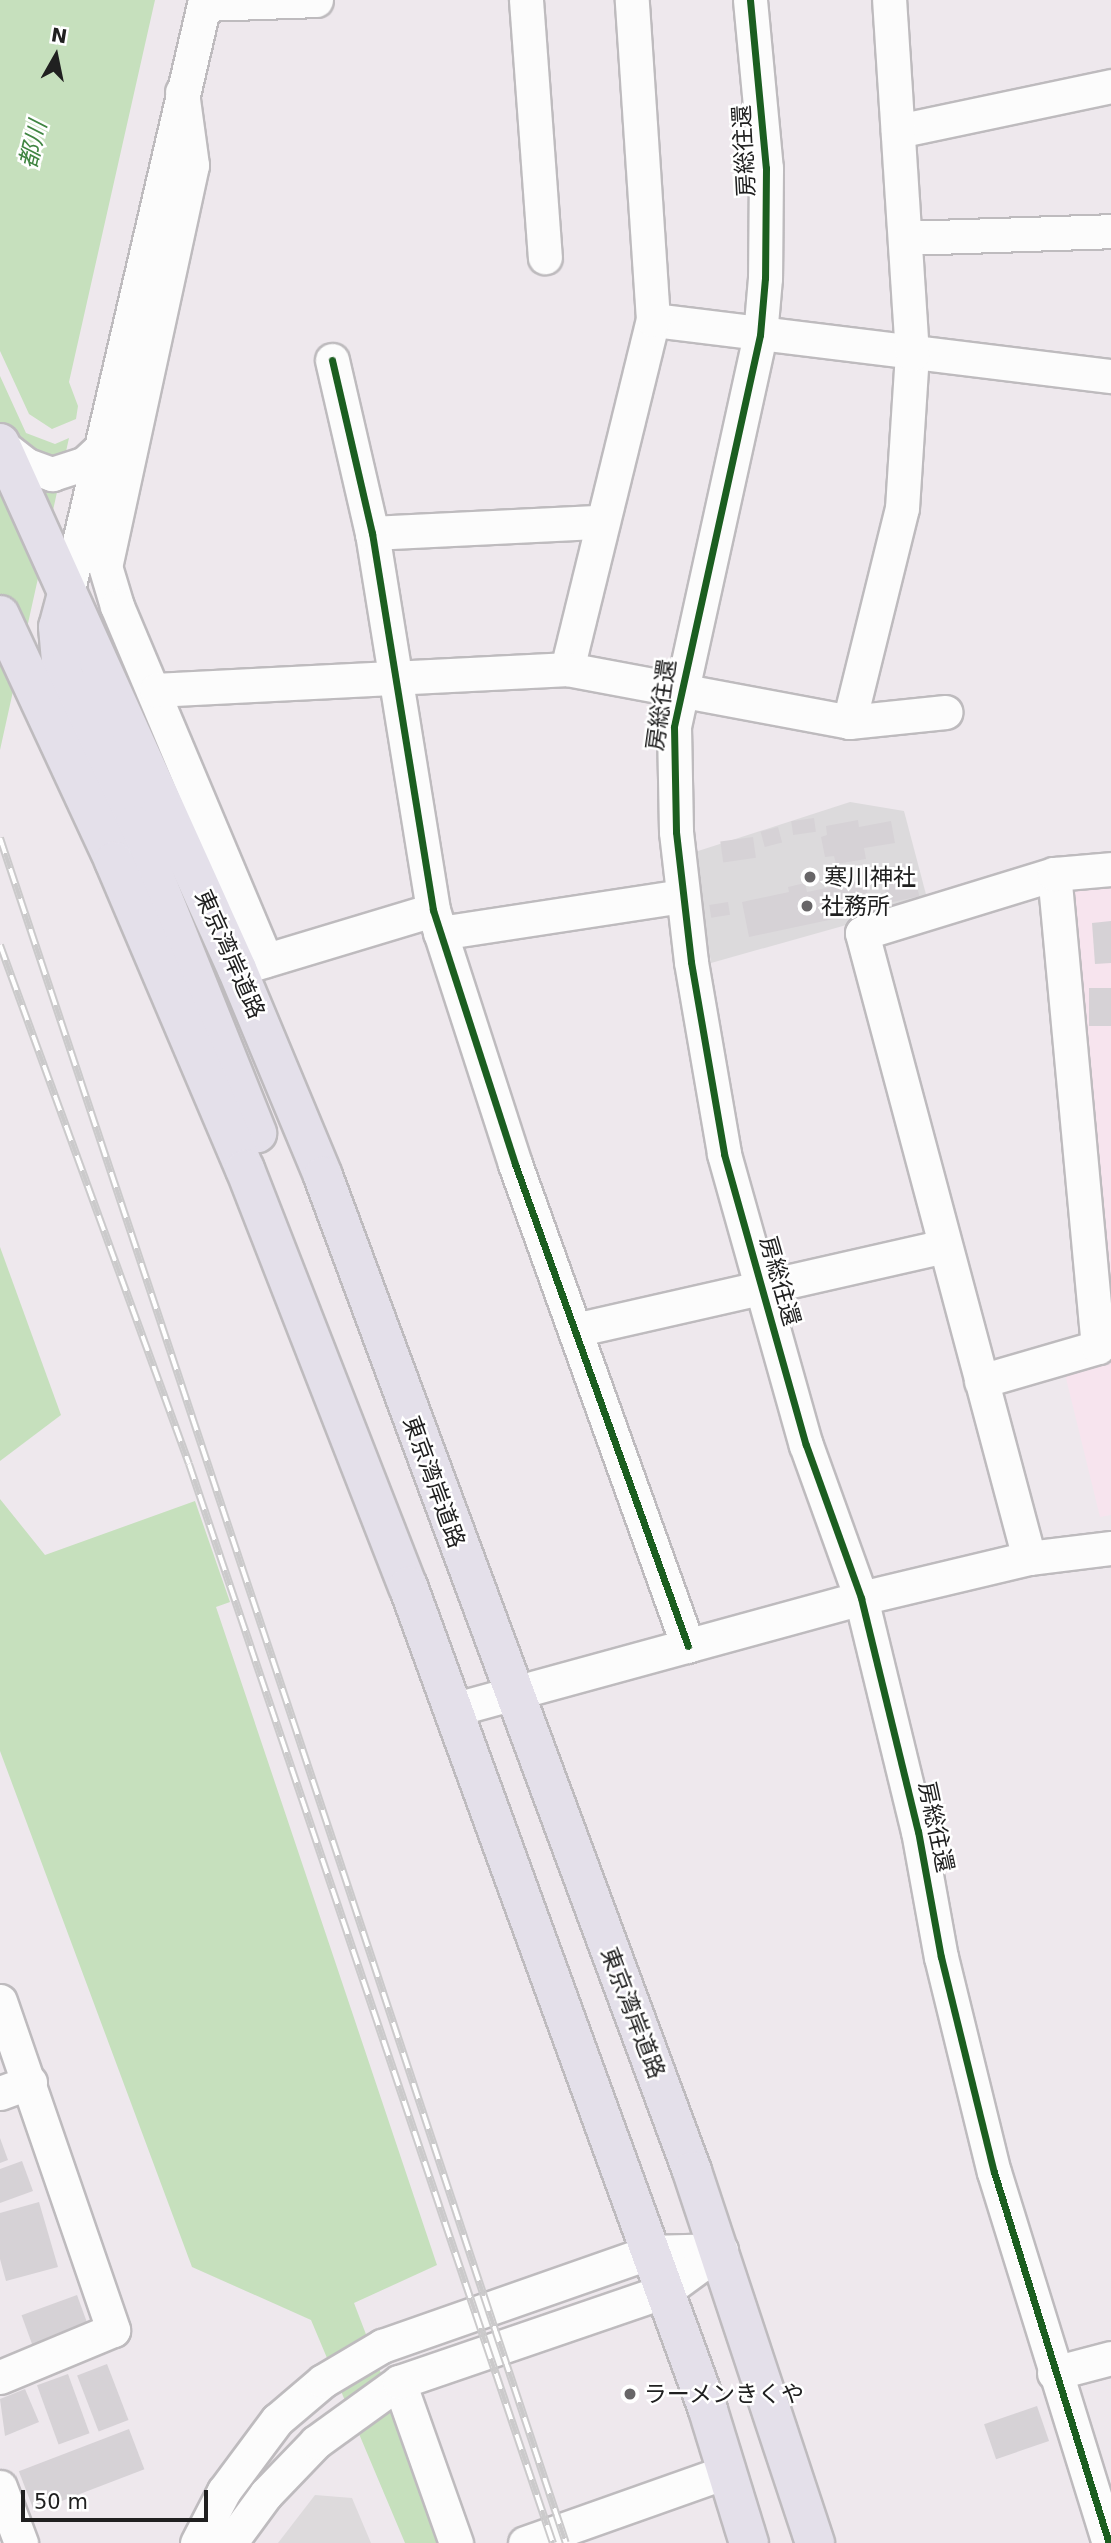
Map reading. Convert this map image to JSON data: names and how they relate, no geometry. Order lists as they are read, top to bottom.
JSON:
{
  "streets": {
    "highway": ["東京湾岸道路"],
    "street": ["房総往還"]
  },
  "water": ["都川"],
  "places": ["寒川神社", "社務所", "ラーメンきくや"],
  "scale_bar": "50 m",
  "north": "top"
}
